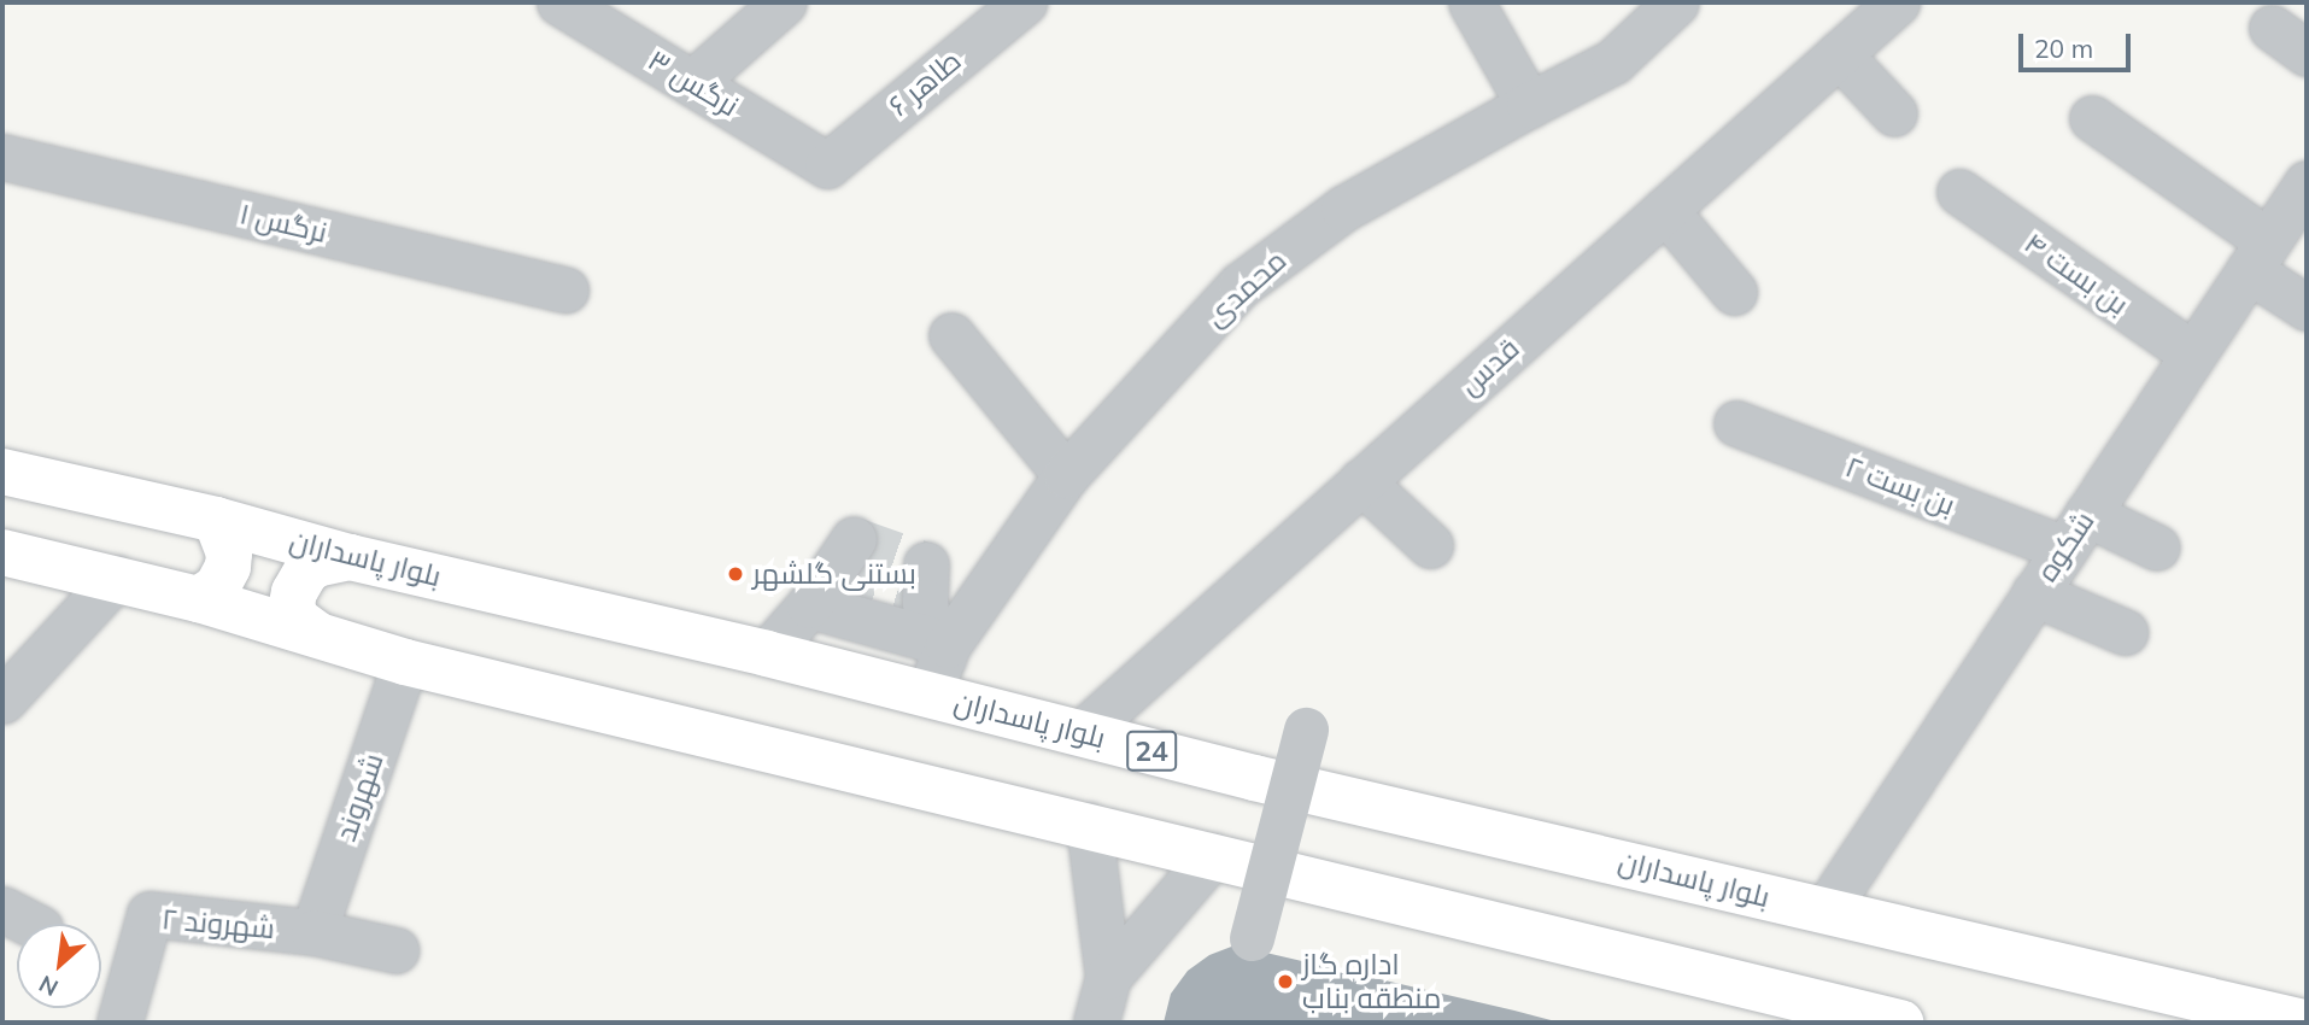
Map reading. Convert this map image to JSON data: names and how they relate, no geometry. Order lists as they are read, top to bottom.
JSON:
{
  "streets": {
    "highway": ["بلوار پاسداران", "24"],
    "street": [
      "نرگس ۳",
      "طاهر ۶",
      "نرگس ۱",
      "بن بست ۴",
      "محمدی",
      "قدس",
      "بن بست ۲",
      "شکوه",
      "شهروند",
      "شهروند ۲"
    ]
  },
  "crossings": [
    ["نرگس ۳", "طاهر ۶"],
    ["بن بست ۴", "شکوه"],
    ["محمدی", "بلوار پاسداران"],
    ["قدس", "بلوار پاسداران"],
    ["بن بست ۲", "شکوه"],
    ["شکوه", "بلوار پاسداران"],
    ["شهروند", "شهروند ۲"]
  ],
  "places": ["بستنی گلشهر", "اداره گاز منطقه بناب"],
  "scale_bar": "20 m",
  "north": "bottom left"
}
